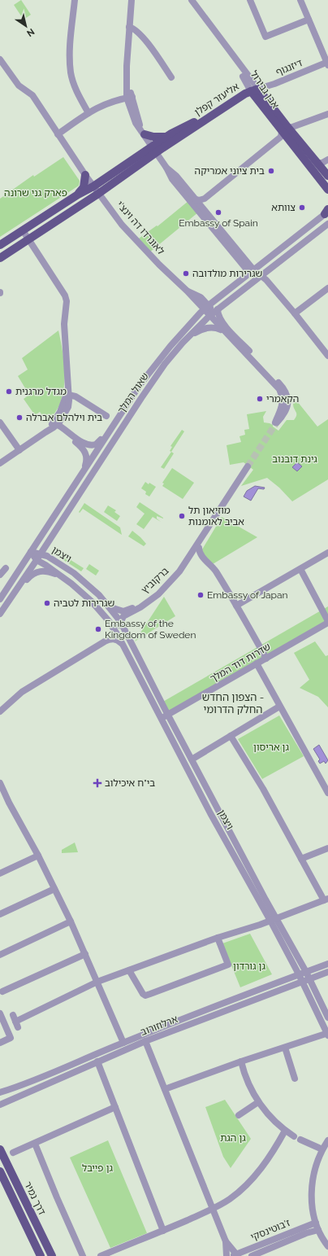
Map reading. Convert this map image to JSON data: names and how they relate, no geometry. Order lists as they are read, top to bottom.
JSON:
{
  "streets": {
    "main road": ["אבן גבירול", "אליעזר קפלן", "דרך נמיר"],
    "street": [
      "דיזנגוף",
      "לאונרדו דה וינצ'י",
      "שאול המלך",
      "ויצמן",
      "ברקוביץ",
      "שדרות דוד המלך",
      "ארלוזורוב",
      "ז'בוטינסקי"
    ]
  },
  "crossings": [
    ["דיזנגוף", "אבן גבירול"],
    ["דיזנגוף", "אליעזר קפלן"],
    ["אבן גבירול", "אליעזר קפלן"],
    ["אליעזר קפלן", "לאונרדו דה וינצ'י"],
    ["לאונרדו דה וינצ'י", "שאול המלך"],
    ["שאול המלך", "ויצמן"],
    ["ויצמן", "ברקוביץ"],
    ["ויצמן", "שדרות דוד המלך"],
    ["ויצמן", "ארלוזורוב"]
  ],
  "districts": ["הצפון החדש - החלק הדרומי"],
  "parks": [
    "פארק גני שרונה",
    "גינת דובנוב",
    "גן אריסון",
    "גן גורדון",
    "גן הגת",
    "גן פייבל"
  ],
  "places": {
    "other": [
      "בית ציוני אמריקה",
      "צוותא",
      "Embassy of Spain",
      "שגרירות מולדובה",
      "מגדל מרגנית",
      "הקאמרי",
      "בית וילהלם אברלה",
      "מוזיאון תל אביב לאומנות",
      "Embassy of Japan",
      "שגרירות לטביה",
      "Embassy of the Kingdom of Sweden"
    ],
    "health": ["בי\"ח איכילוב"]
  },
  "north": "bottom right"
}
